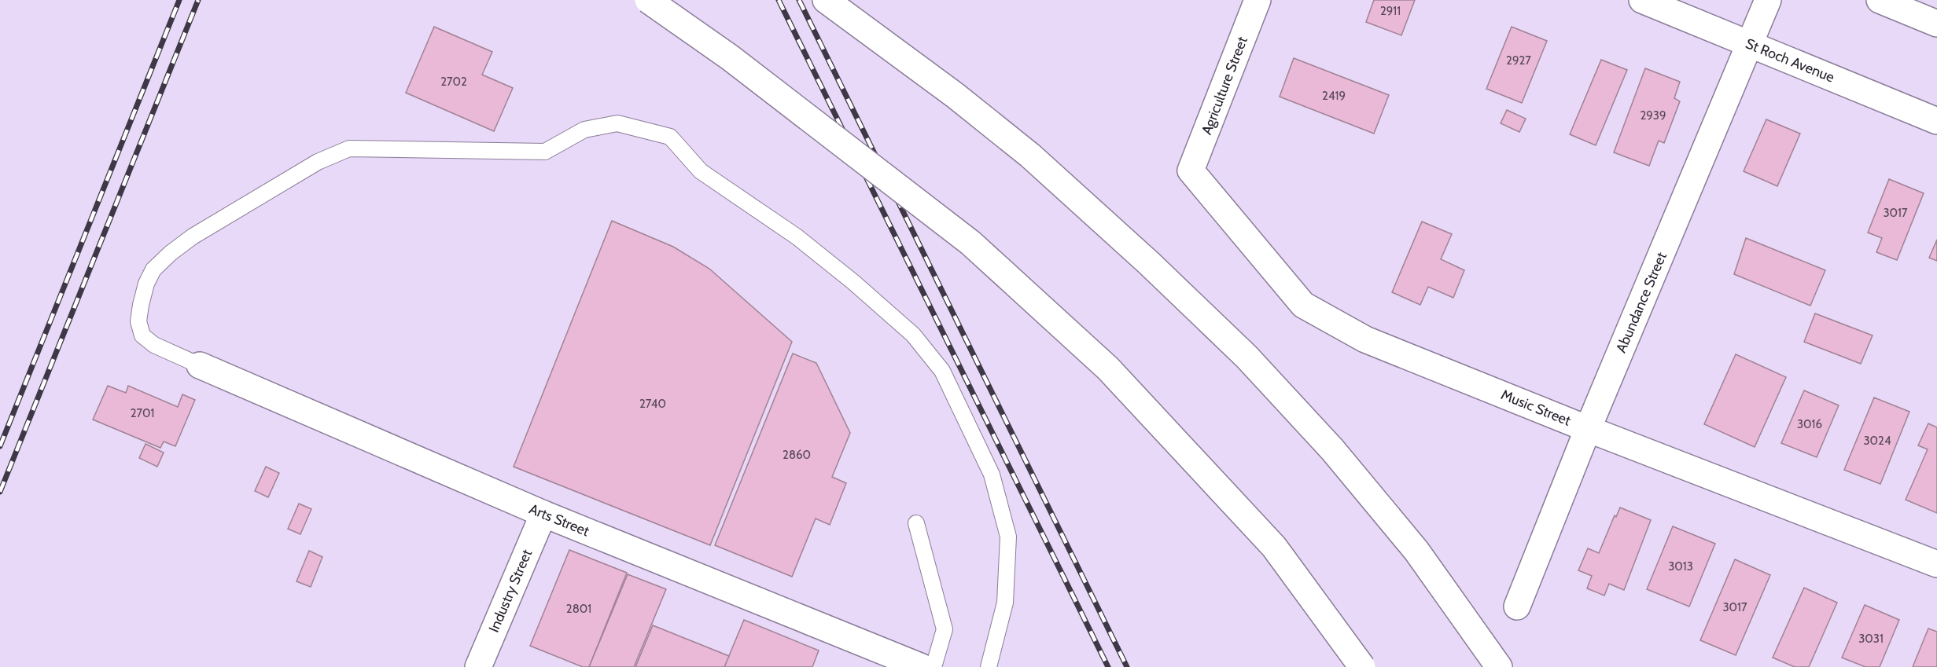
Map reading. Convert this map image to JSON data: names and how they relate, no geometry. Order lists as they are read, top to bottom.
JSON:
{
  "streets": {
    "main road": [
      "St Roch Avenue",
      "Agriculture Street",
      "Abundance Street",
      "Music Street",
      "Arts Street",
      "Industry Street"
    ]
  },
  "crossings": [
    ["St Roch Avenue", "Abundance Street"],
    ["Agriculture Street", "Music Street"],
    ["Abundance Street", "Music Street"],
    ["Arts Street", "Industry Street"]
  ],
  "house_numbers": [
    "2911",
    "2927",
    "2702",
    "2419",
    "2939",
    "3017",
    "2740",
    "2701",
    "3016",
    "3024",
    "2860",
    "3013",
    "3017",
    "2801",
    "3031"
  ]
}
